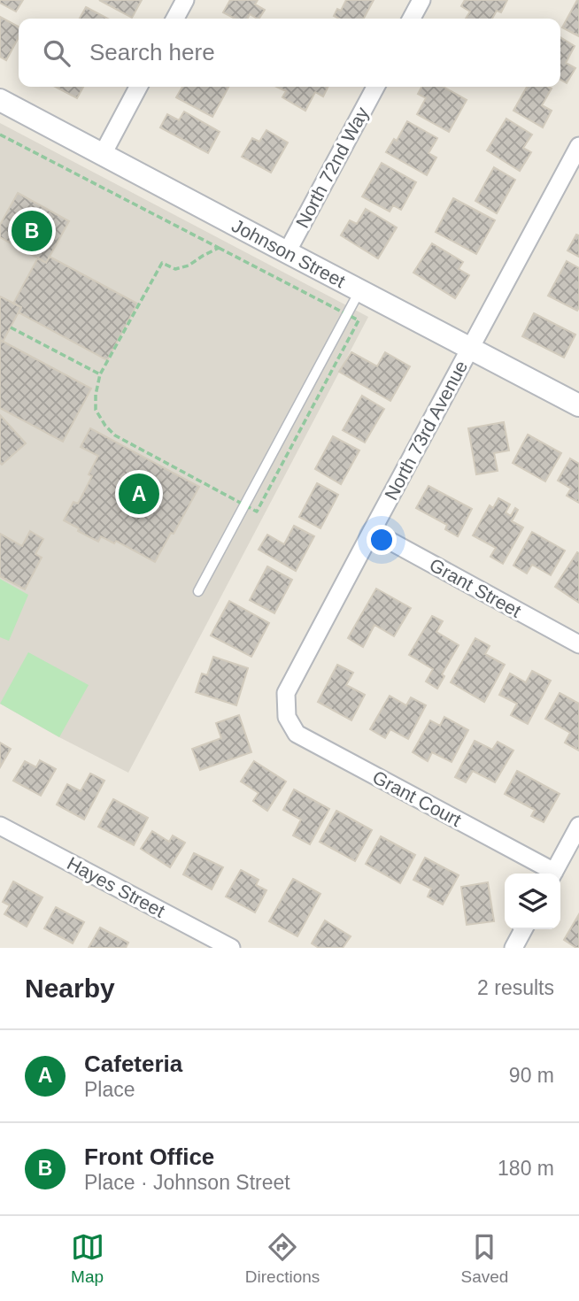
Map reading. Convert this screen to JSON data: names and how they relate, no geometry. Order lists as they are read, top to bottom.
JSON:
{
  "streets": {
    "street": [
      "North 72nd Way",
      "Johnson Street",
      "North 73rd Avenue",
      "Grant Street",
      "Grant Court",
      "Hayes Street"
    ]
  },
  "crossings": [
    ["North 72nd Way", "Johnson Street"],
    ["Johnson Street", "North 73rd Avenue"],
    ["North 73rd Avenue", "Grant Street"],
    ["North 73rd Avenue", "Grant Court"]
  ],
  "page": {
    "search": "Search here",
    "pins": ["B", "A"],
    "heading": ["Nearby", "2 results"],
    "list": [
      {
        "mark": "A",
        "name": "Cafeteria",
        "note": "Place",
        "value": "90 m"
      },
      {
        "mark": "B",
        "name": "Front Office",
        "note": "Place · Johnson Street",
        "value": "180 m"
      }
    ],
    "nav": ["Map", "Directions", "Saved"]
  }
}
